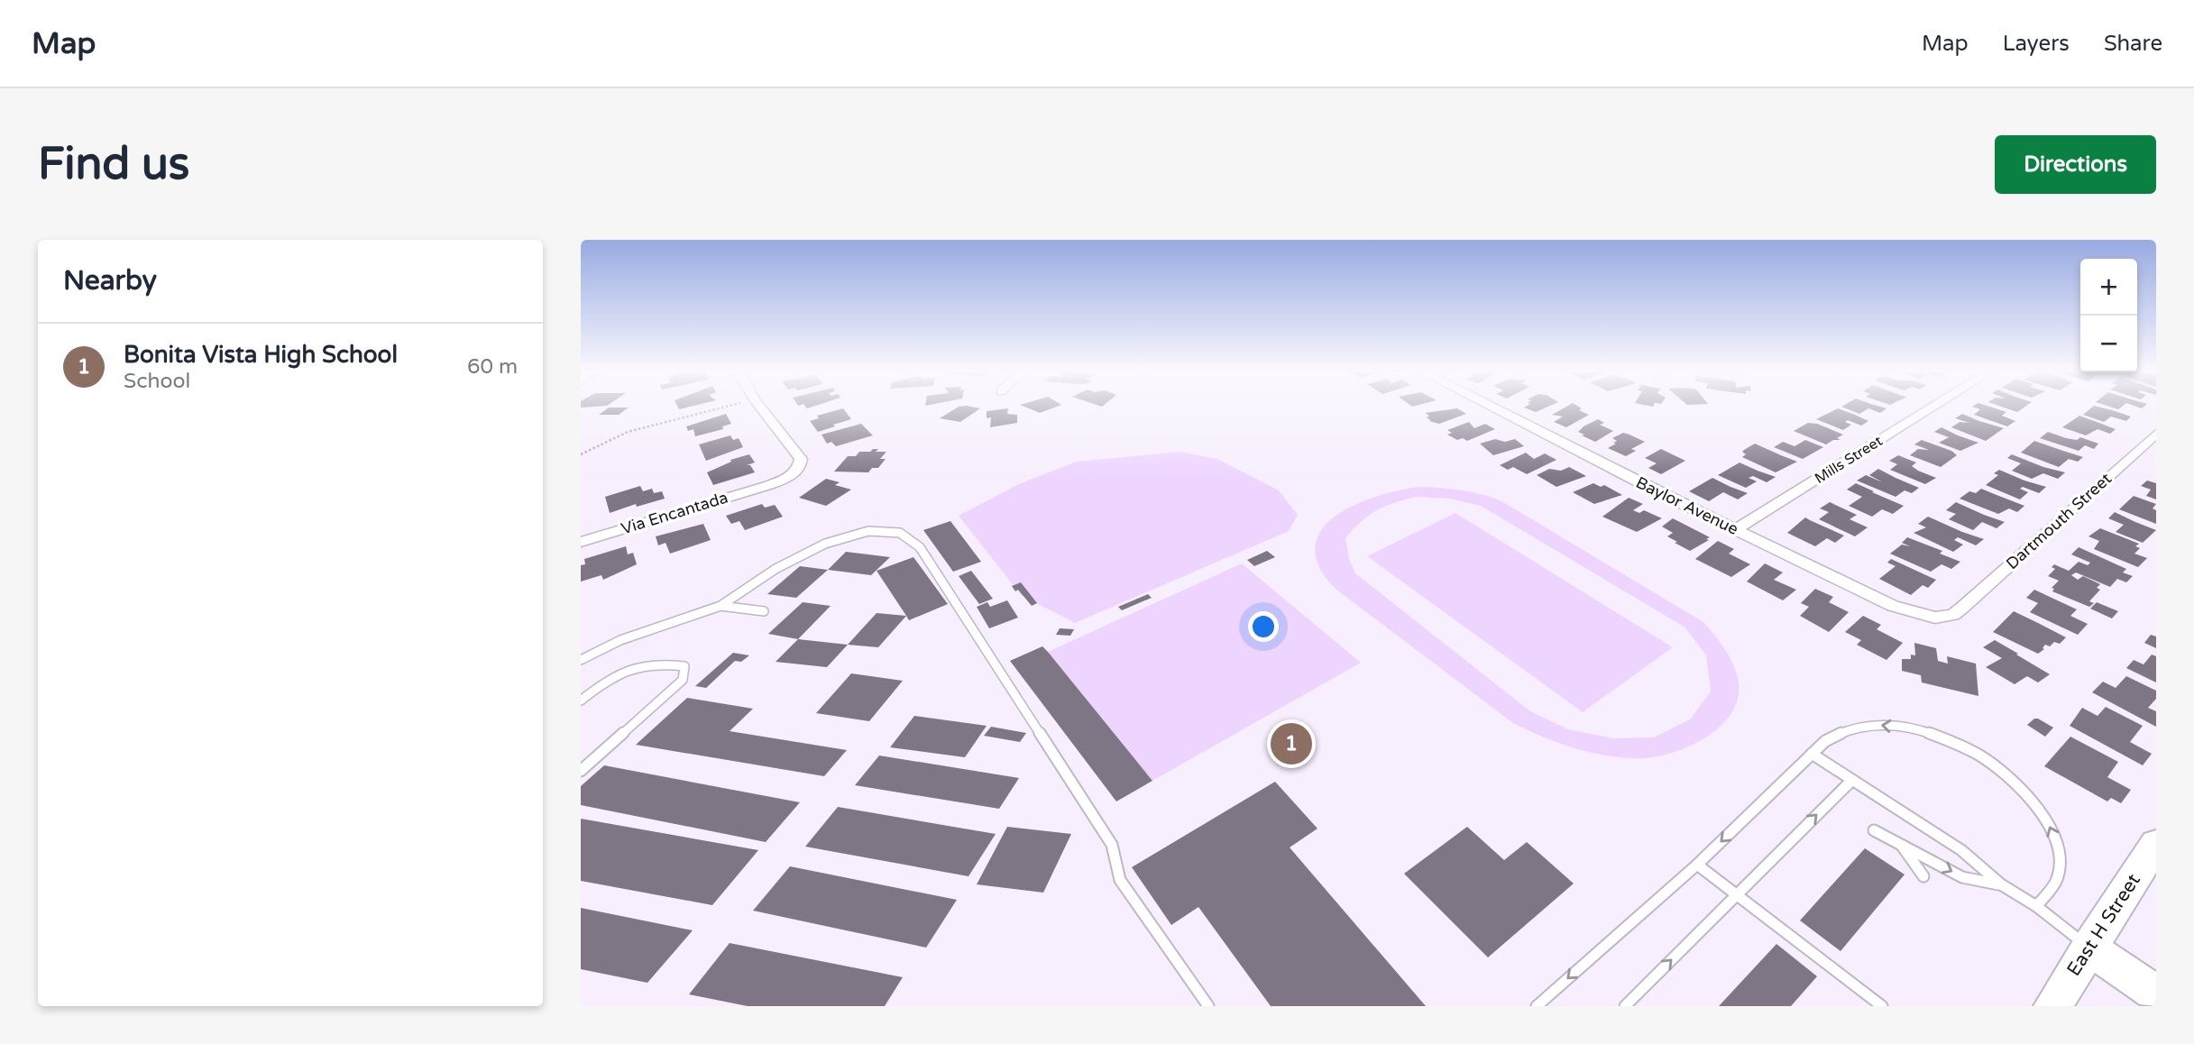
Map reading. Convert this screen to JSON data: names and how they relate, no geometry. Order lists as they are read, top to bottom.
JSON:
{
  "streets": {
    "main road": ["East H Street"],
    "street": [
      "Mills Street",
      "Baylor Avenue",
      "Via Encantada",
      "Dartmouth Street"
    ]
  },
  "crossings": [
    ["Mills Street", "Baylor Avenue"],
    ["Baylor Avenue", "Dartmouth Street"]
  ],
  "page": {
    "header": "Map",
    "nav": ["Map", "Layers", "Share"],
    "buttons": "Directions",
    "title": "Find us",
    "heading": "Nearby",
    "map_buttons": ["+", "−"],
    "list": [
      {
        "mark": "1",
        "name": "Bonita Vista High School",
        "note": "School",
        "value": "60 m"
      }
    ],
    "pins": "1"
  }
}
